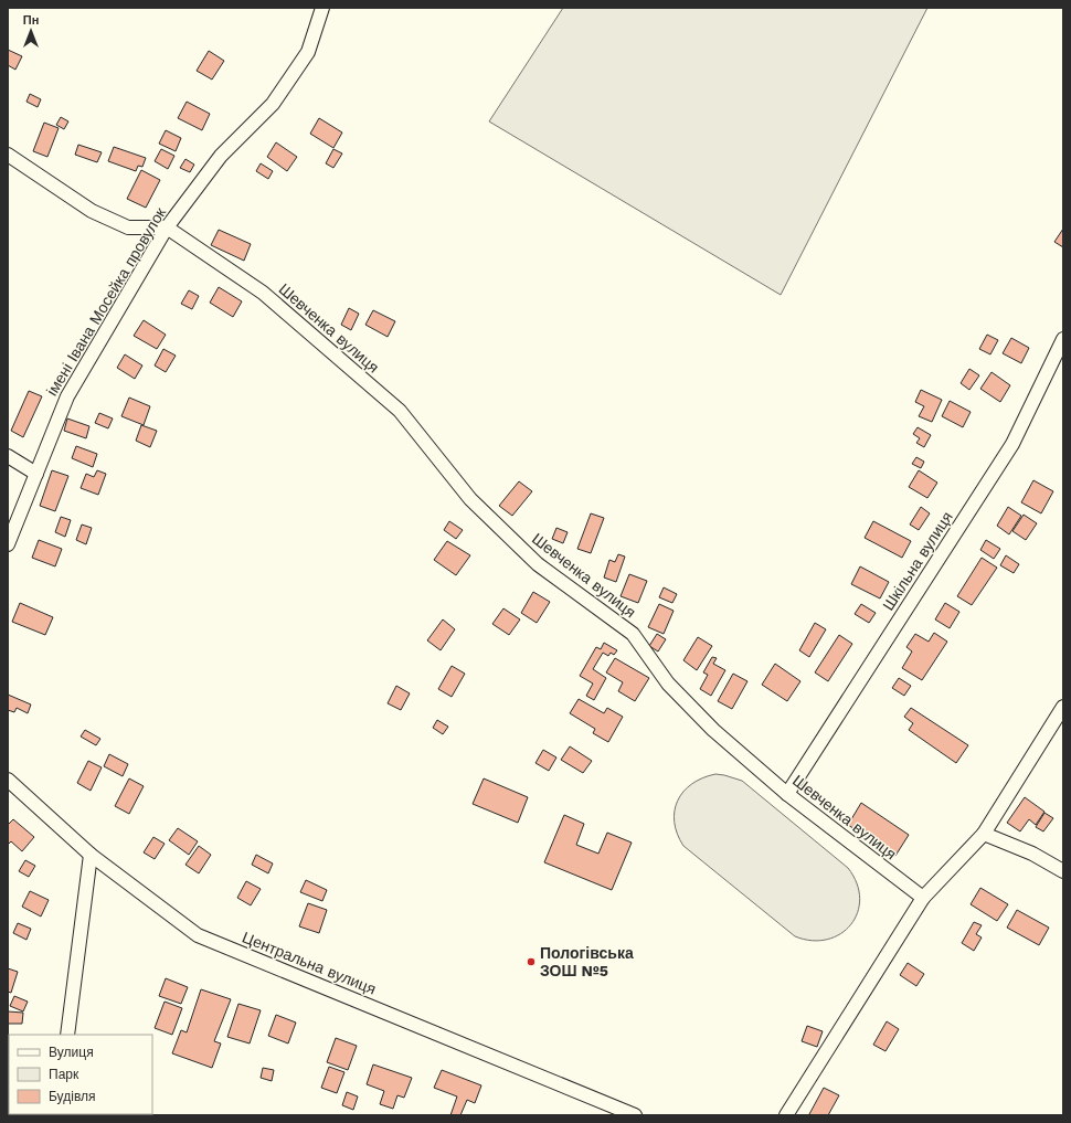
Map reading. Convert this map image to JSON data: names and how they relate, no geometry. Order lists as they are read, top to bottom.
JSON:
{
  "streets": {
    "street": [
      "імені Івана Мосейка провулок",
      "Шевченка вулиця",
      "Шкільна вулиця",
      "Центральна вулиця"
    ]
  },
  "crossings": [
    ["імені Івана Мосейка провулок", "Шевченка вулиця"],
    ["Шевченка вулиця", "Шкільна вулиця"]
  ],
  "places": ["Пологівська ЗОШ №5"],
  "legend": ["Вулиця", "Парк", "Будівля"],
  "north": "top"
}
